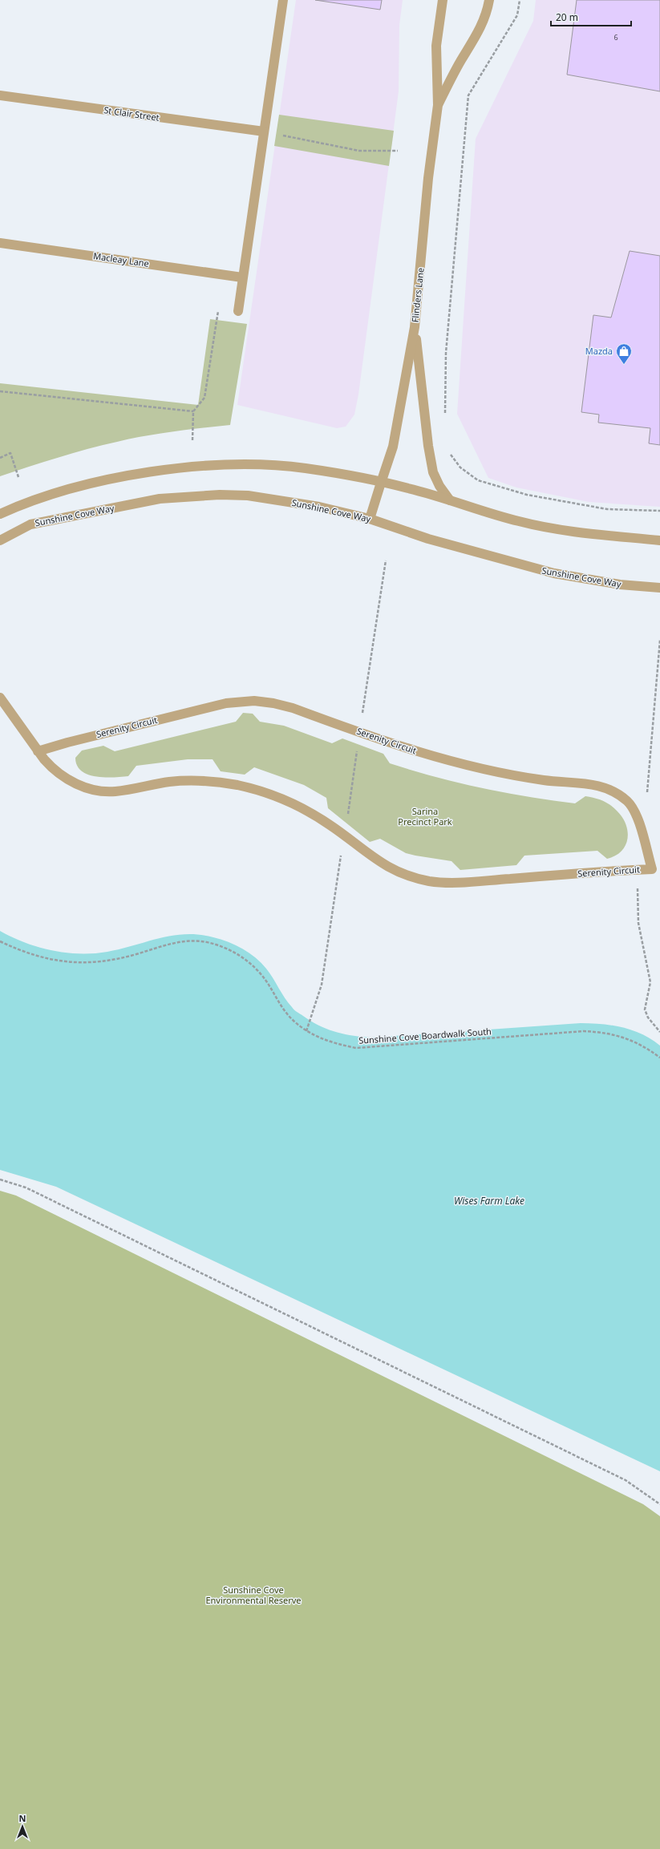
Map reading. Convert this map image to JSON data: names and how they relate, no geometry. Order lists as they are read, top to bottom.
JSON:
{
  "streets": {
    "street": [
      "St Clair Street",
      "Macleay Lane",
      "Flinders Lane",
      "Sunshine Cove Way",
      "Serenity Circuit"
    ],
    "path": ["Sunshine Cove Boardwalk South"]
  },
  "crossings": [
    ["Flinders Lane", "Sunshine Cove Way"]
  ],
  "water": ["Wises Farm Lake"],
  "parks": ["Sarina Precinct Park", "Sunshine Cove Environmental Reserve"],
  "places": {
    "shop": ["Mazda"]
  },
  "house_numbers": ["6"],
  "scale_bar": "20 m",
  "north": "top"
}
